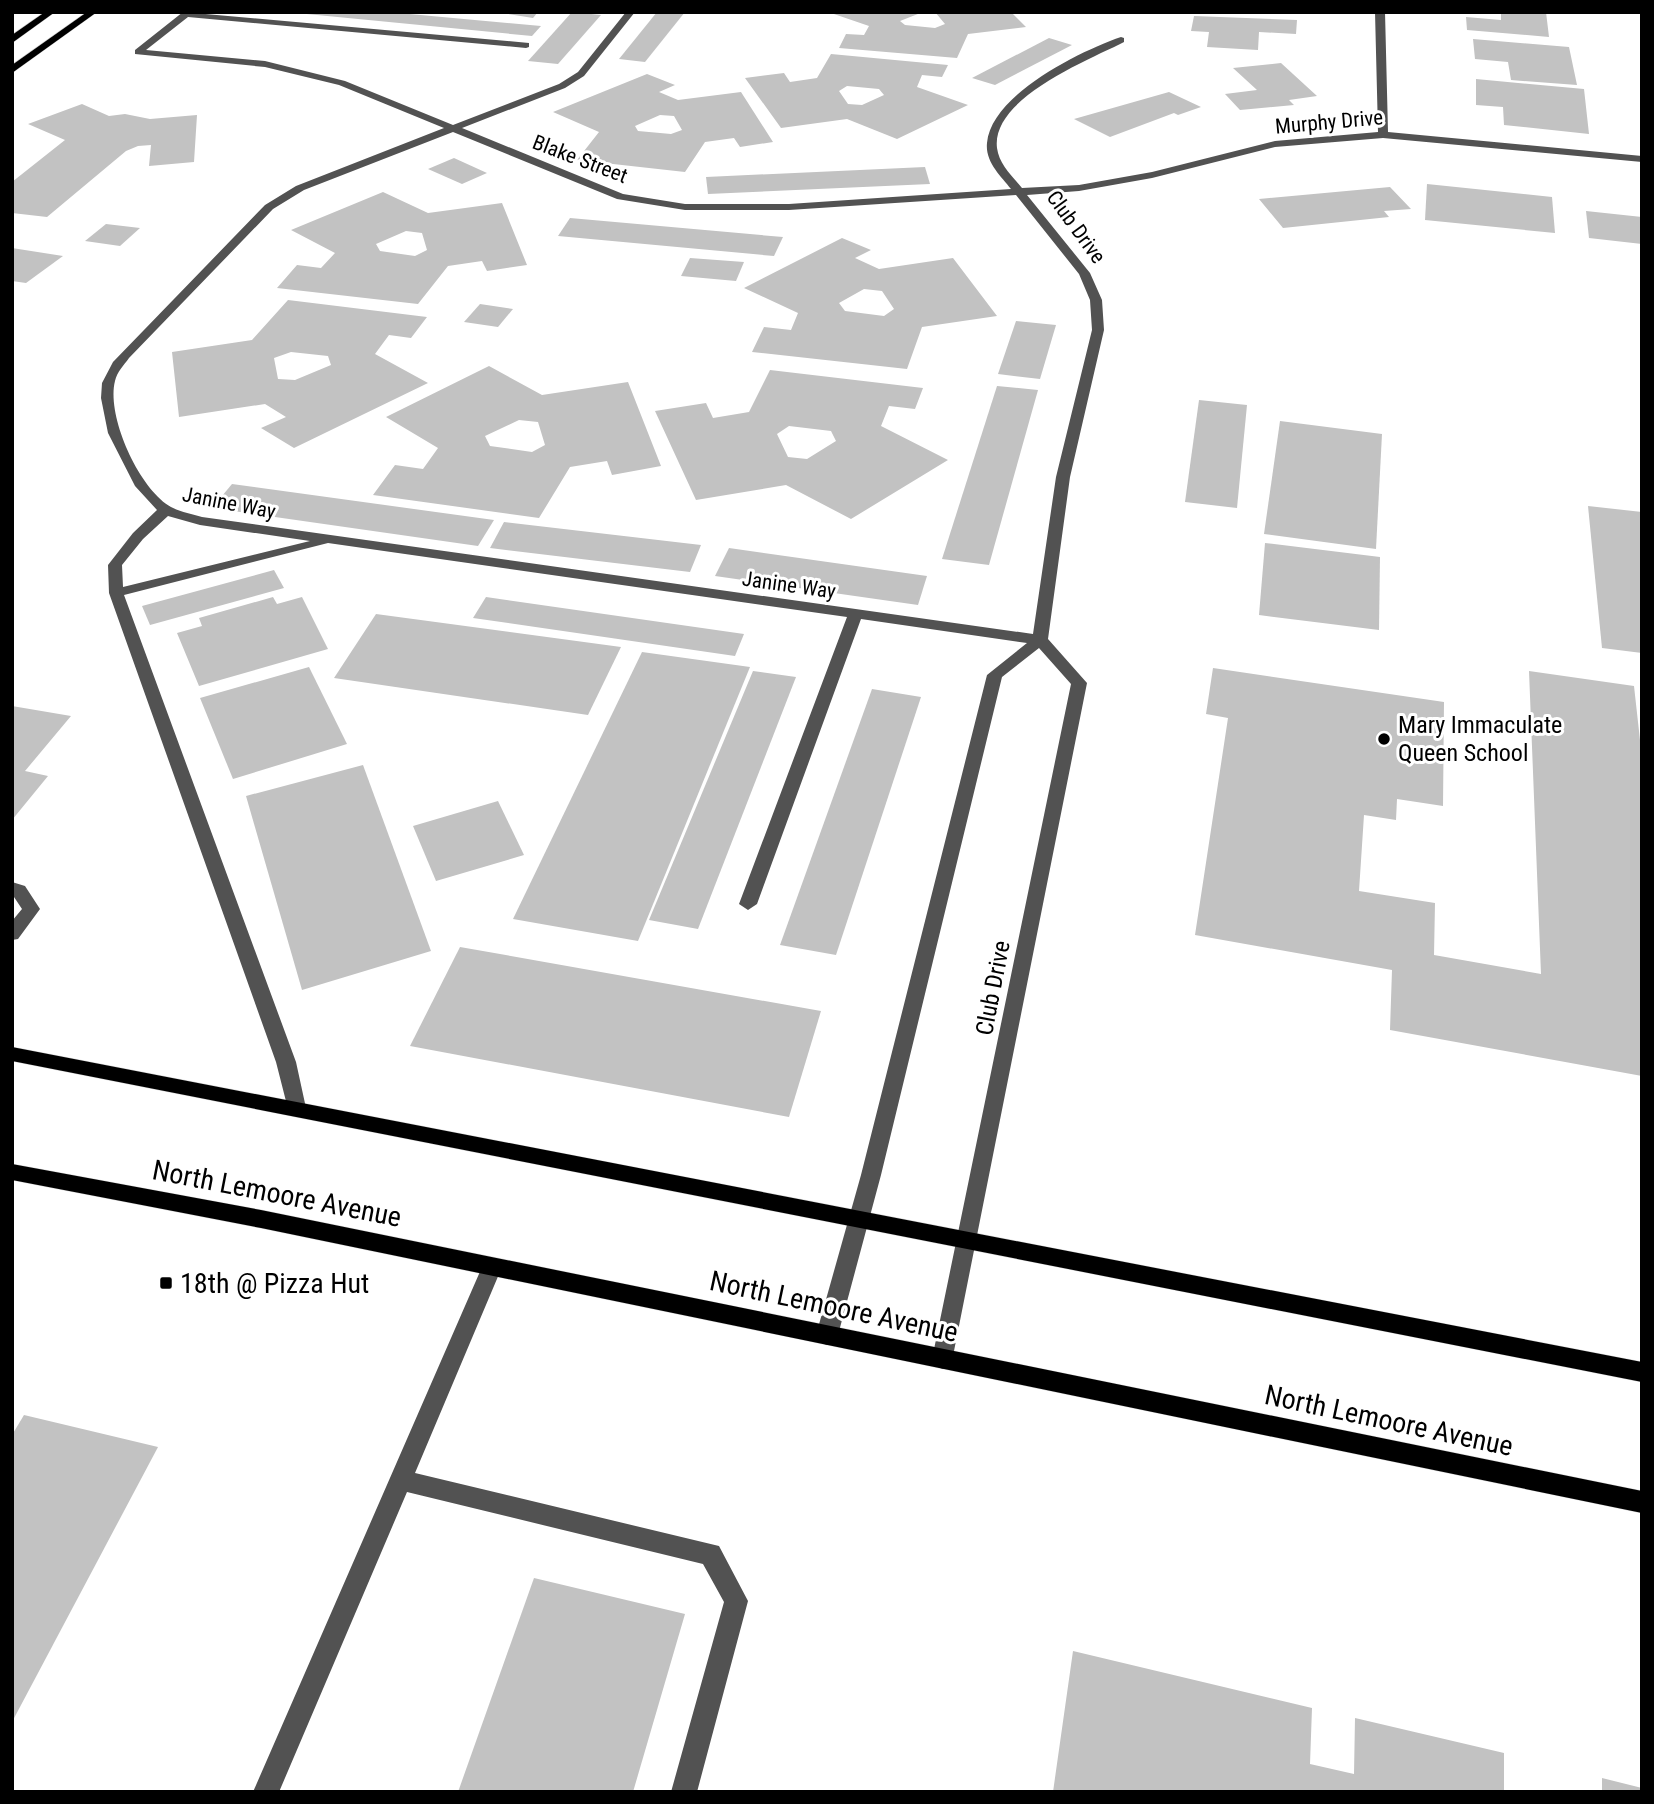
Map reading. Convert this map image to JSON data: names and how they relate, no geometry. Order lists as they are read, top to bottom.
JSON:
{
  "streets": {
    "main road": ["North Lemoore Avenue"],
    "street": [
      "Murphy Drive",
      "Blake Street",
      "Club Drive",
      "Janine Way"
    ]
  },
  "crossings": [
    ["Murphy Drive", "Blake Street"],
    ["Murphy Drive", "Club Drive"],
    ["Blake Street", "Club Drive"],
    ["Blake Street", "Janine Way"],
    ["Club Drive", "Janine Way"],
    ["Club Drive", "North Lemoore Avenue"]
  ],
  "places": {
    "other": ["Mary Immaculate Queen School"],
    "transit": ["18th @ Pizza Hut"]
  }
}
